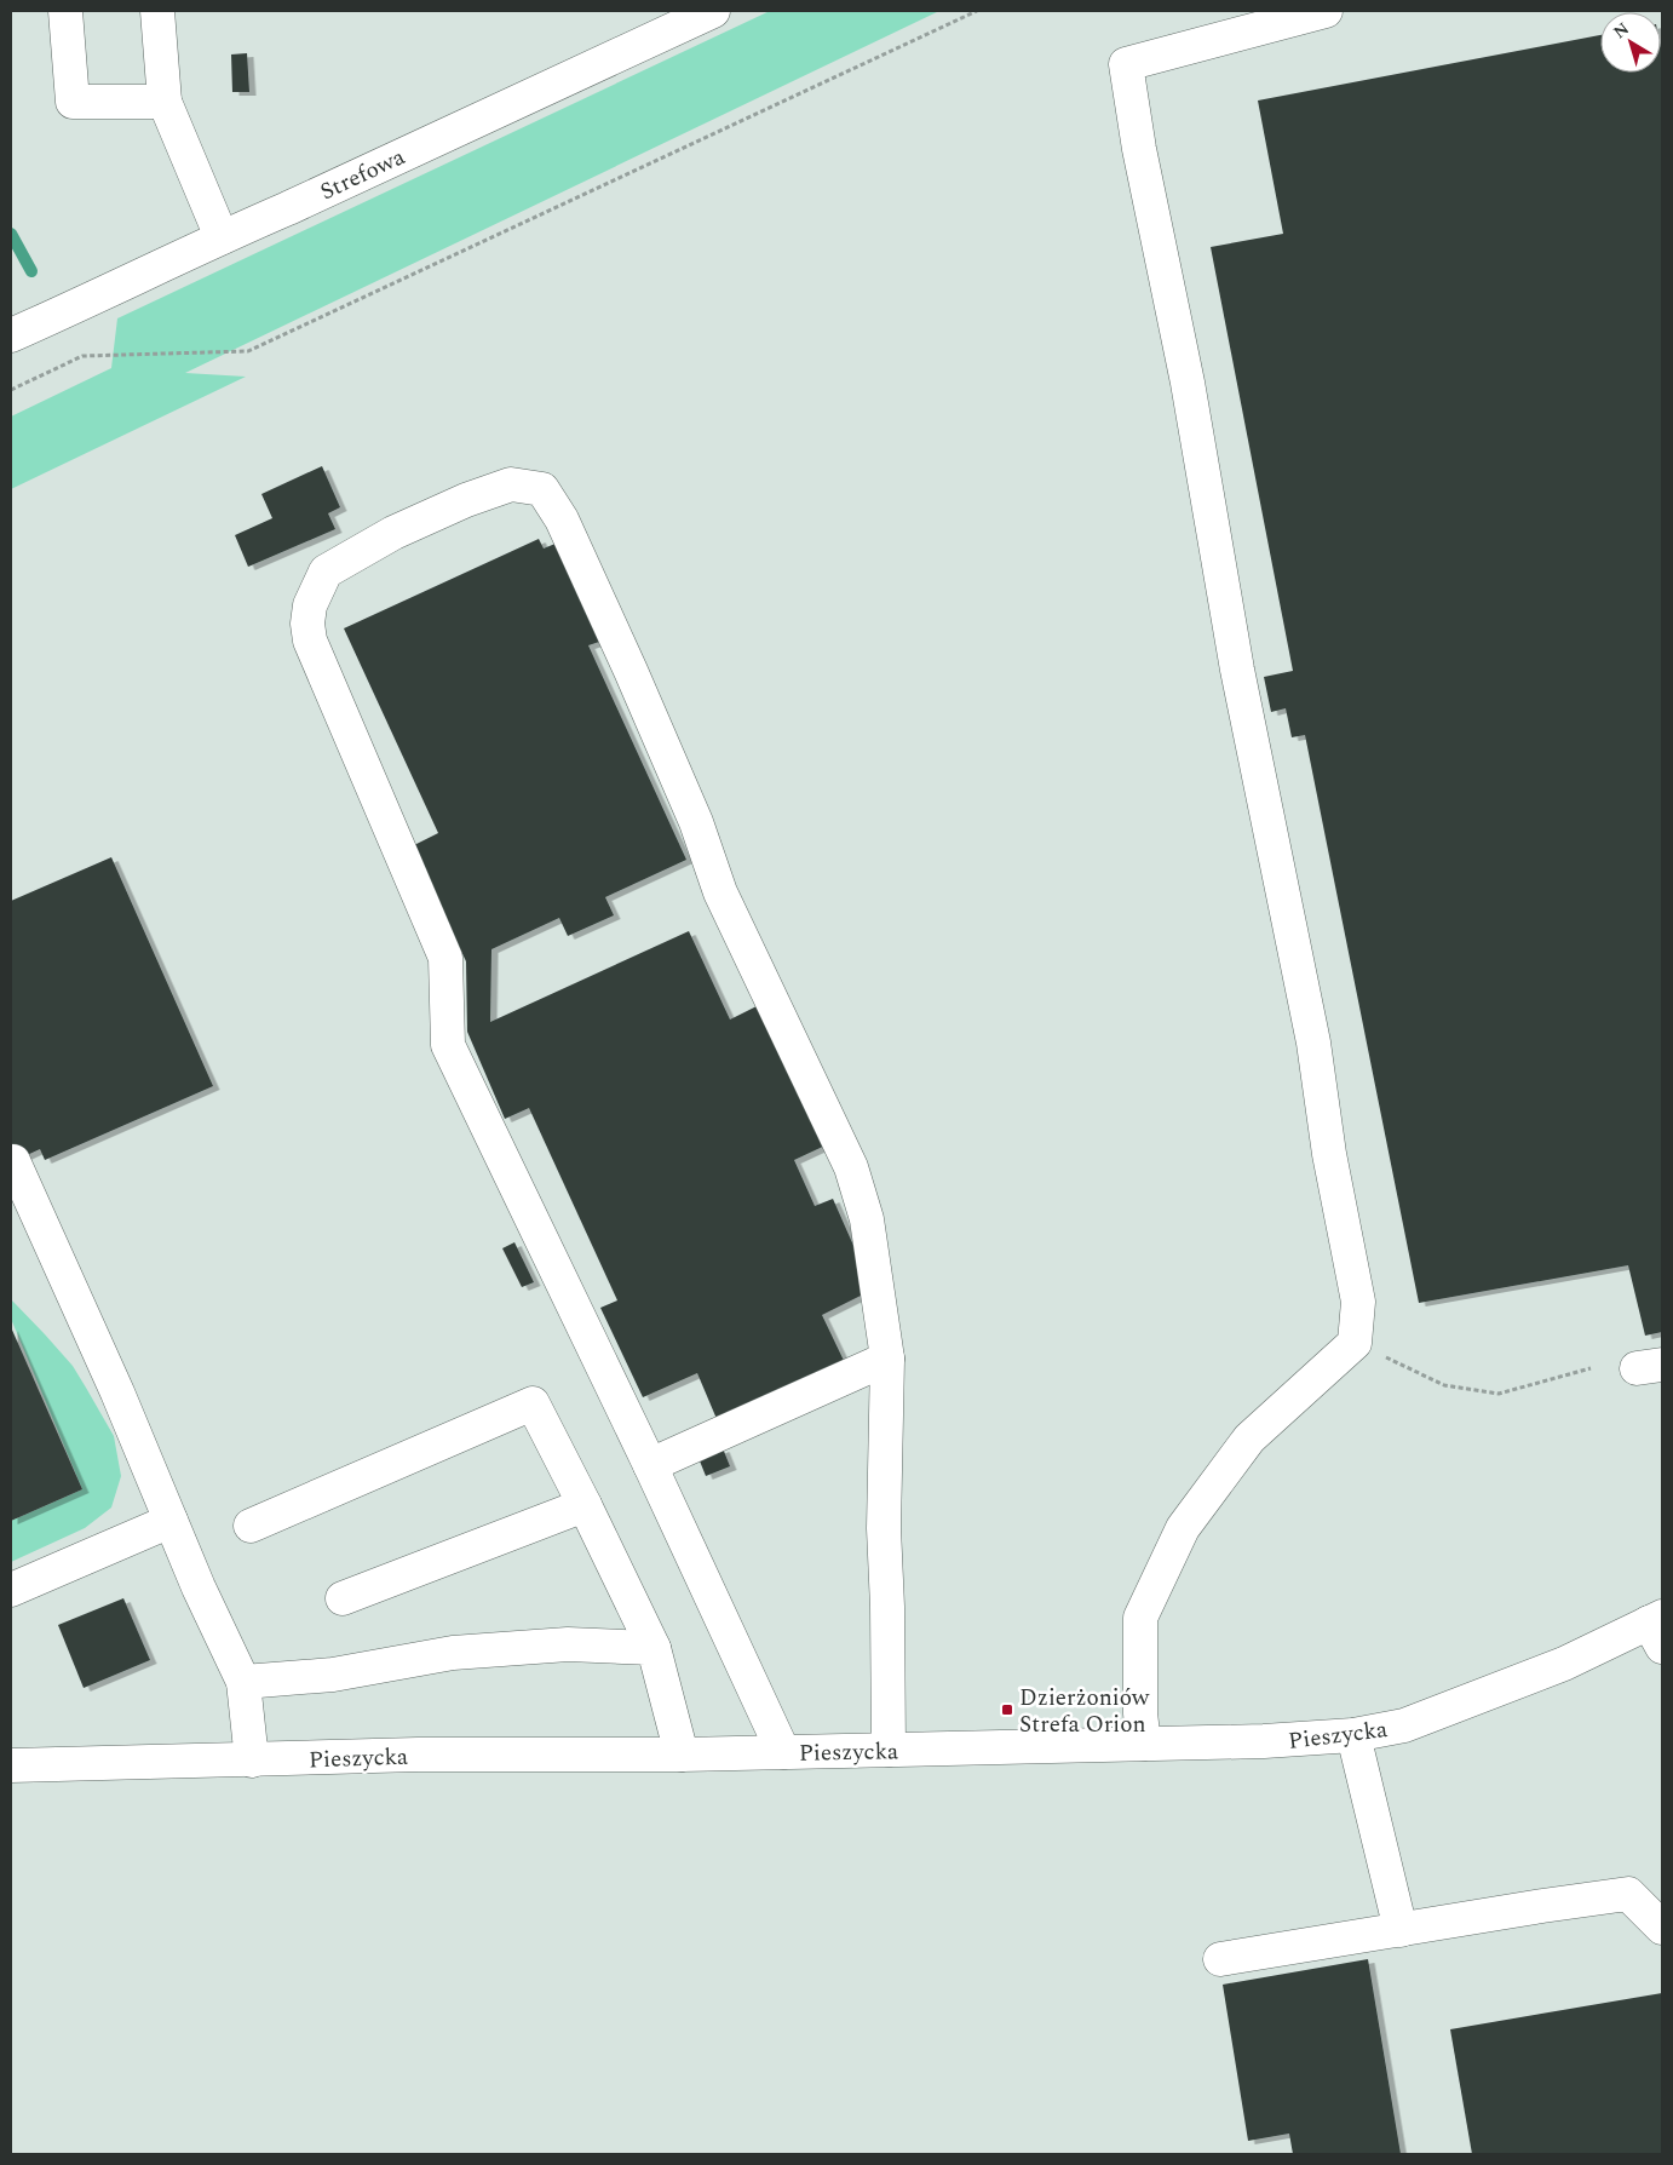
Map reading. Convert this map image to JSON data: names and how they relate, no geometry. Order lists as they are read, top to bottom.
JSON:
{
  "streets": {
    "street": ["Strefowa", "Pieszycka"]
  },
  "places": {
    "transit": ["Dzierżoniów Strefa Orion"]
  },
  "north": "top left"
}
